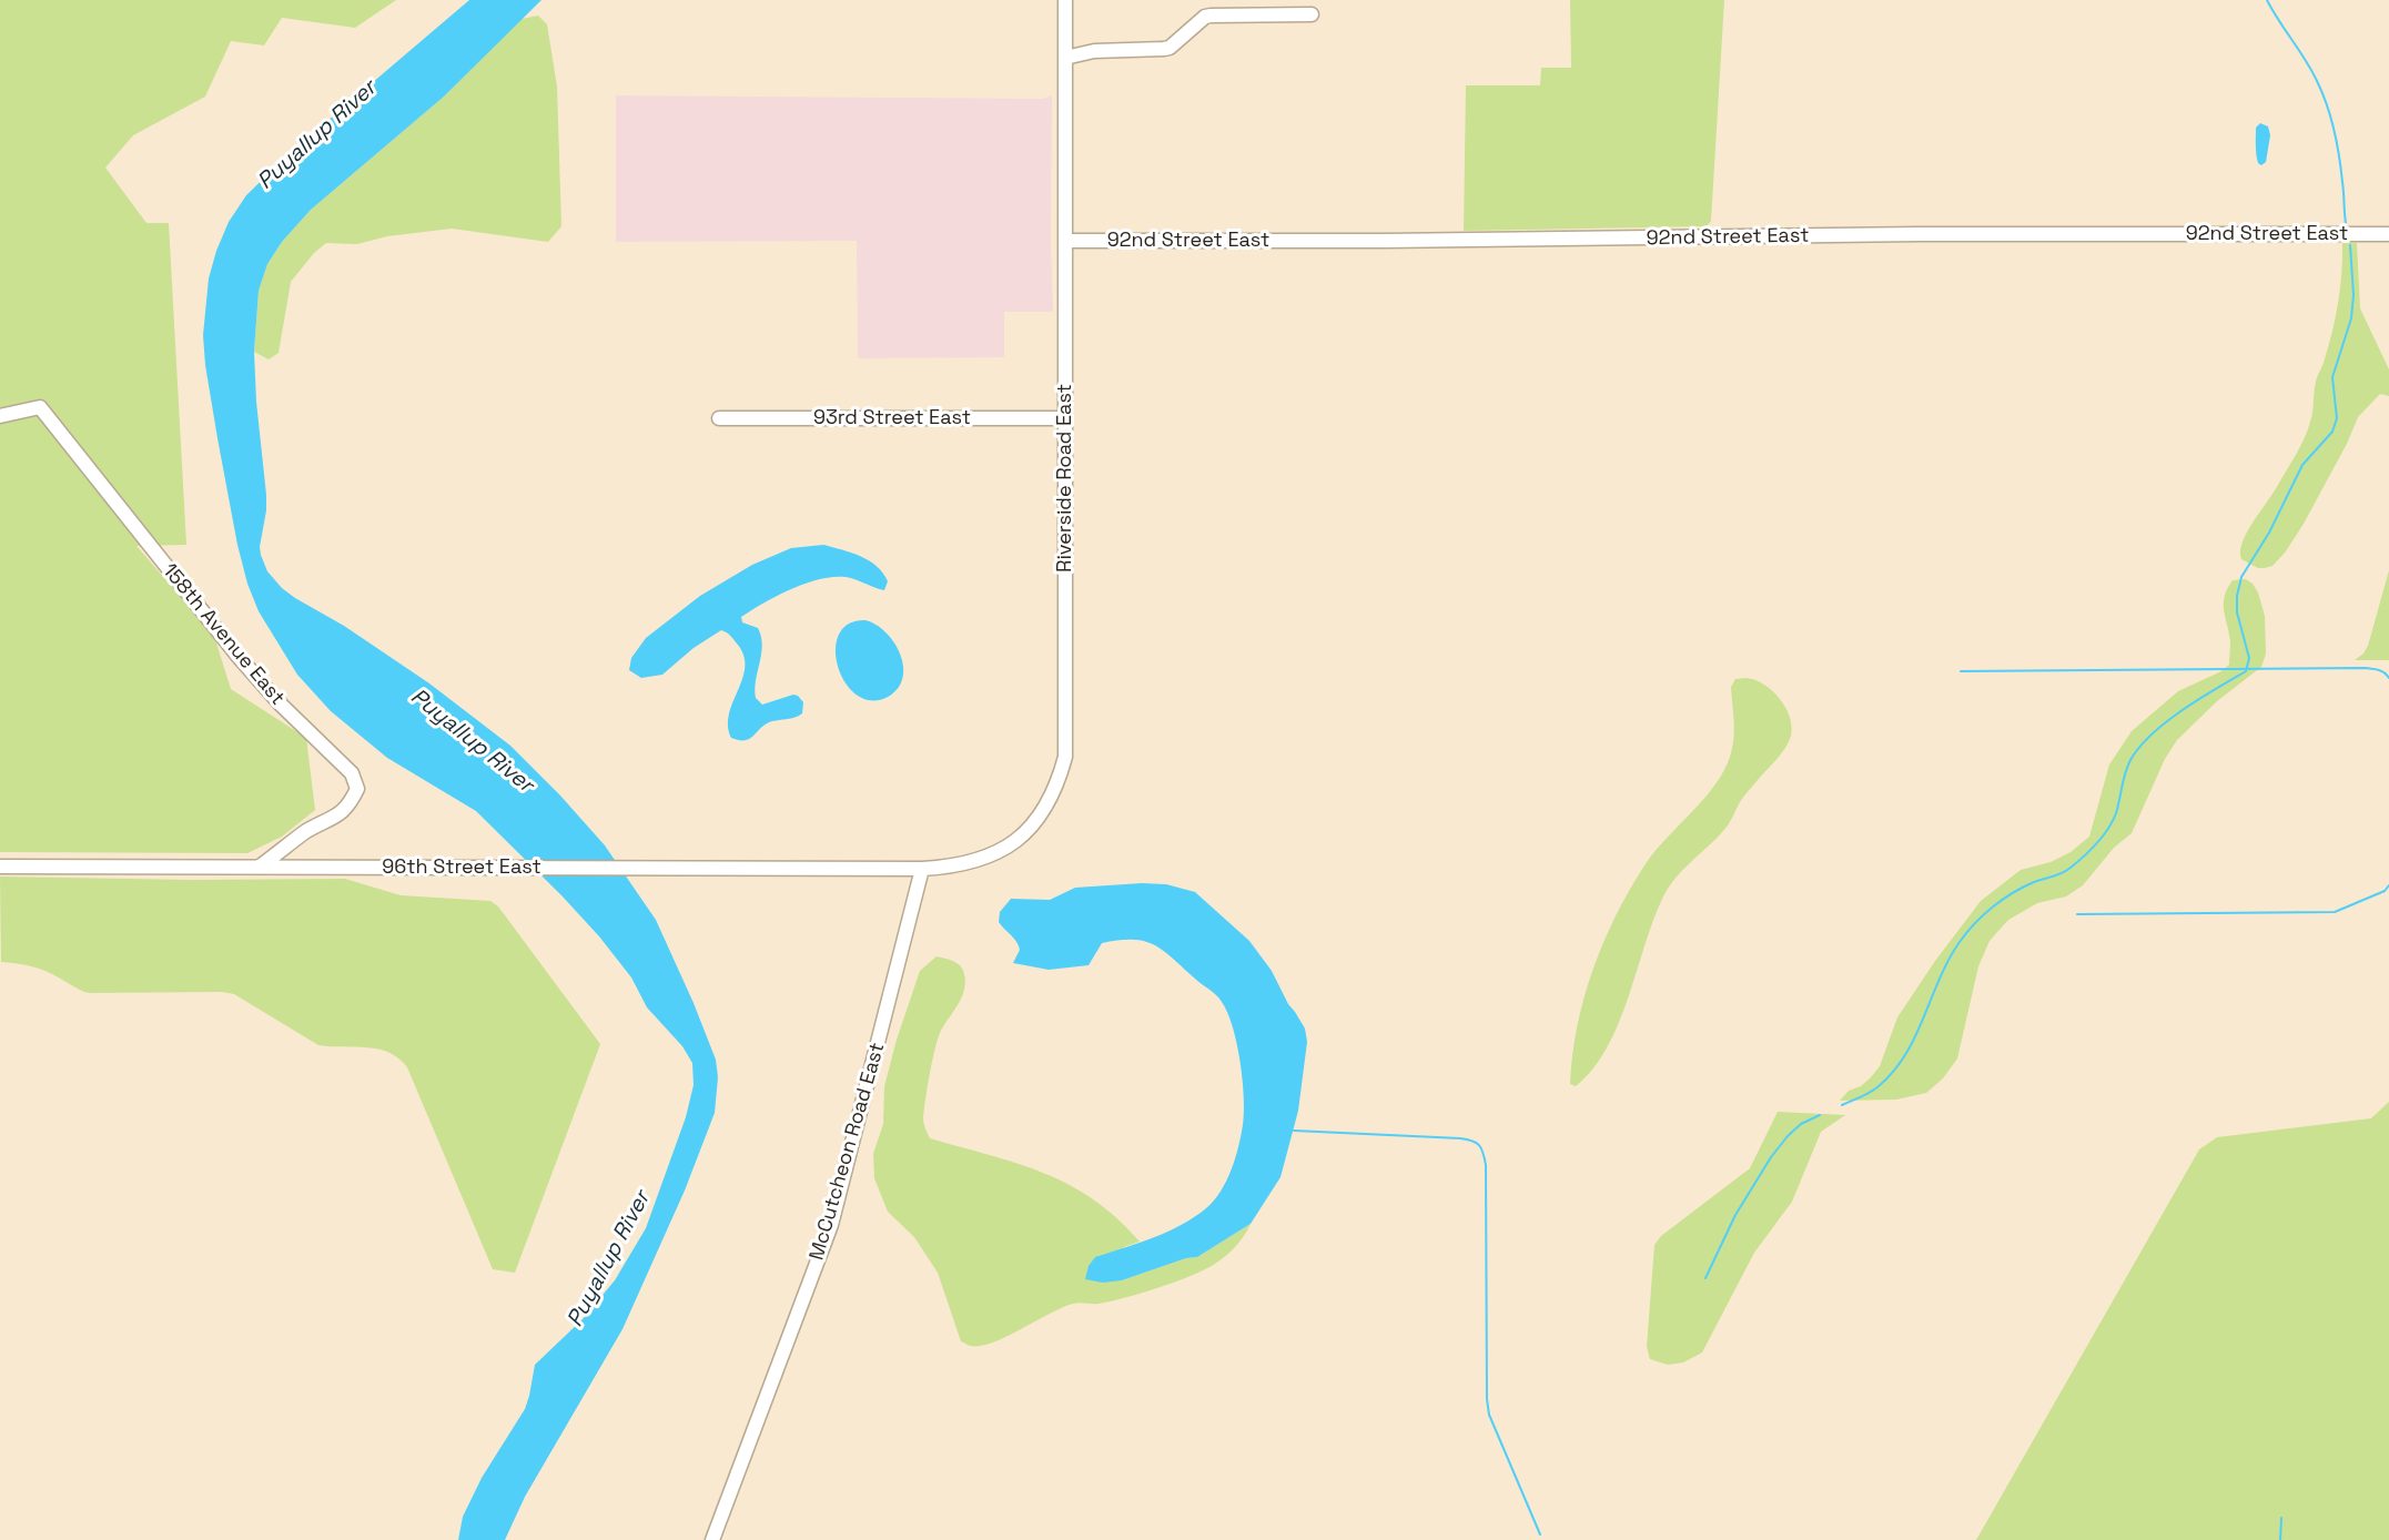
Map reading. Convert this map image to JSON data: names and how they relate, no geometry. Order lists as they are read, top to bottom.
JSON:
{
  "streets": {
    "street": [
      "92nd Street East",
      "93rd Street East",
      "Riverside Road East",
      "158th Avenue East",
      "96th Street East",
      "McCutcheon Road East"
    ]
  },
  "crossings": [
    ["92nd Street East", "Riverside Road East"],
    ["93rd Street East", "Riverside Road East"],
    ["Riverside Road East", "96th Street East"],
    ["Riverside Road East", "McCutcheon Road East"],
    ["158th Avenue East", "96th Street East"],
    ["96th Street East", "McCutcheon Road East"]
  ],
  "water": ["Puyallup River"]
}
